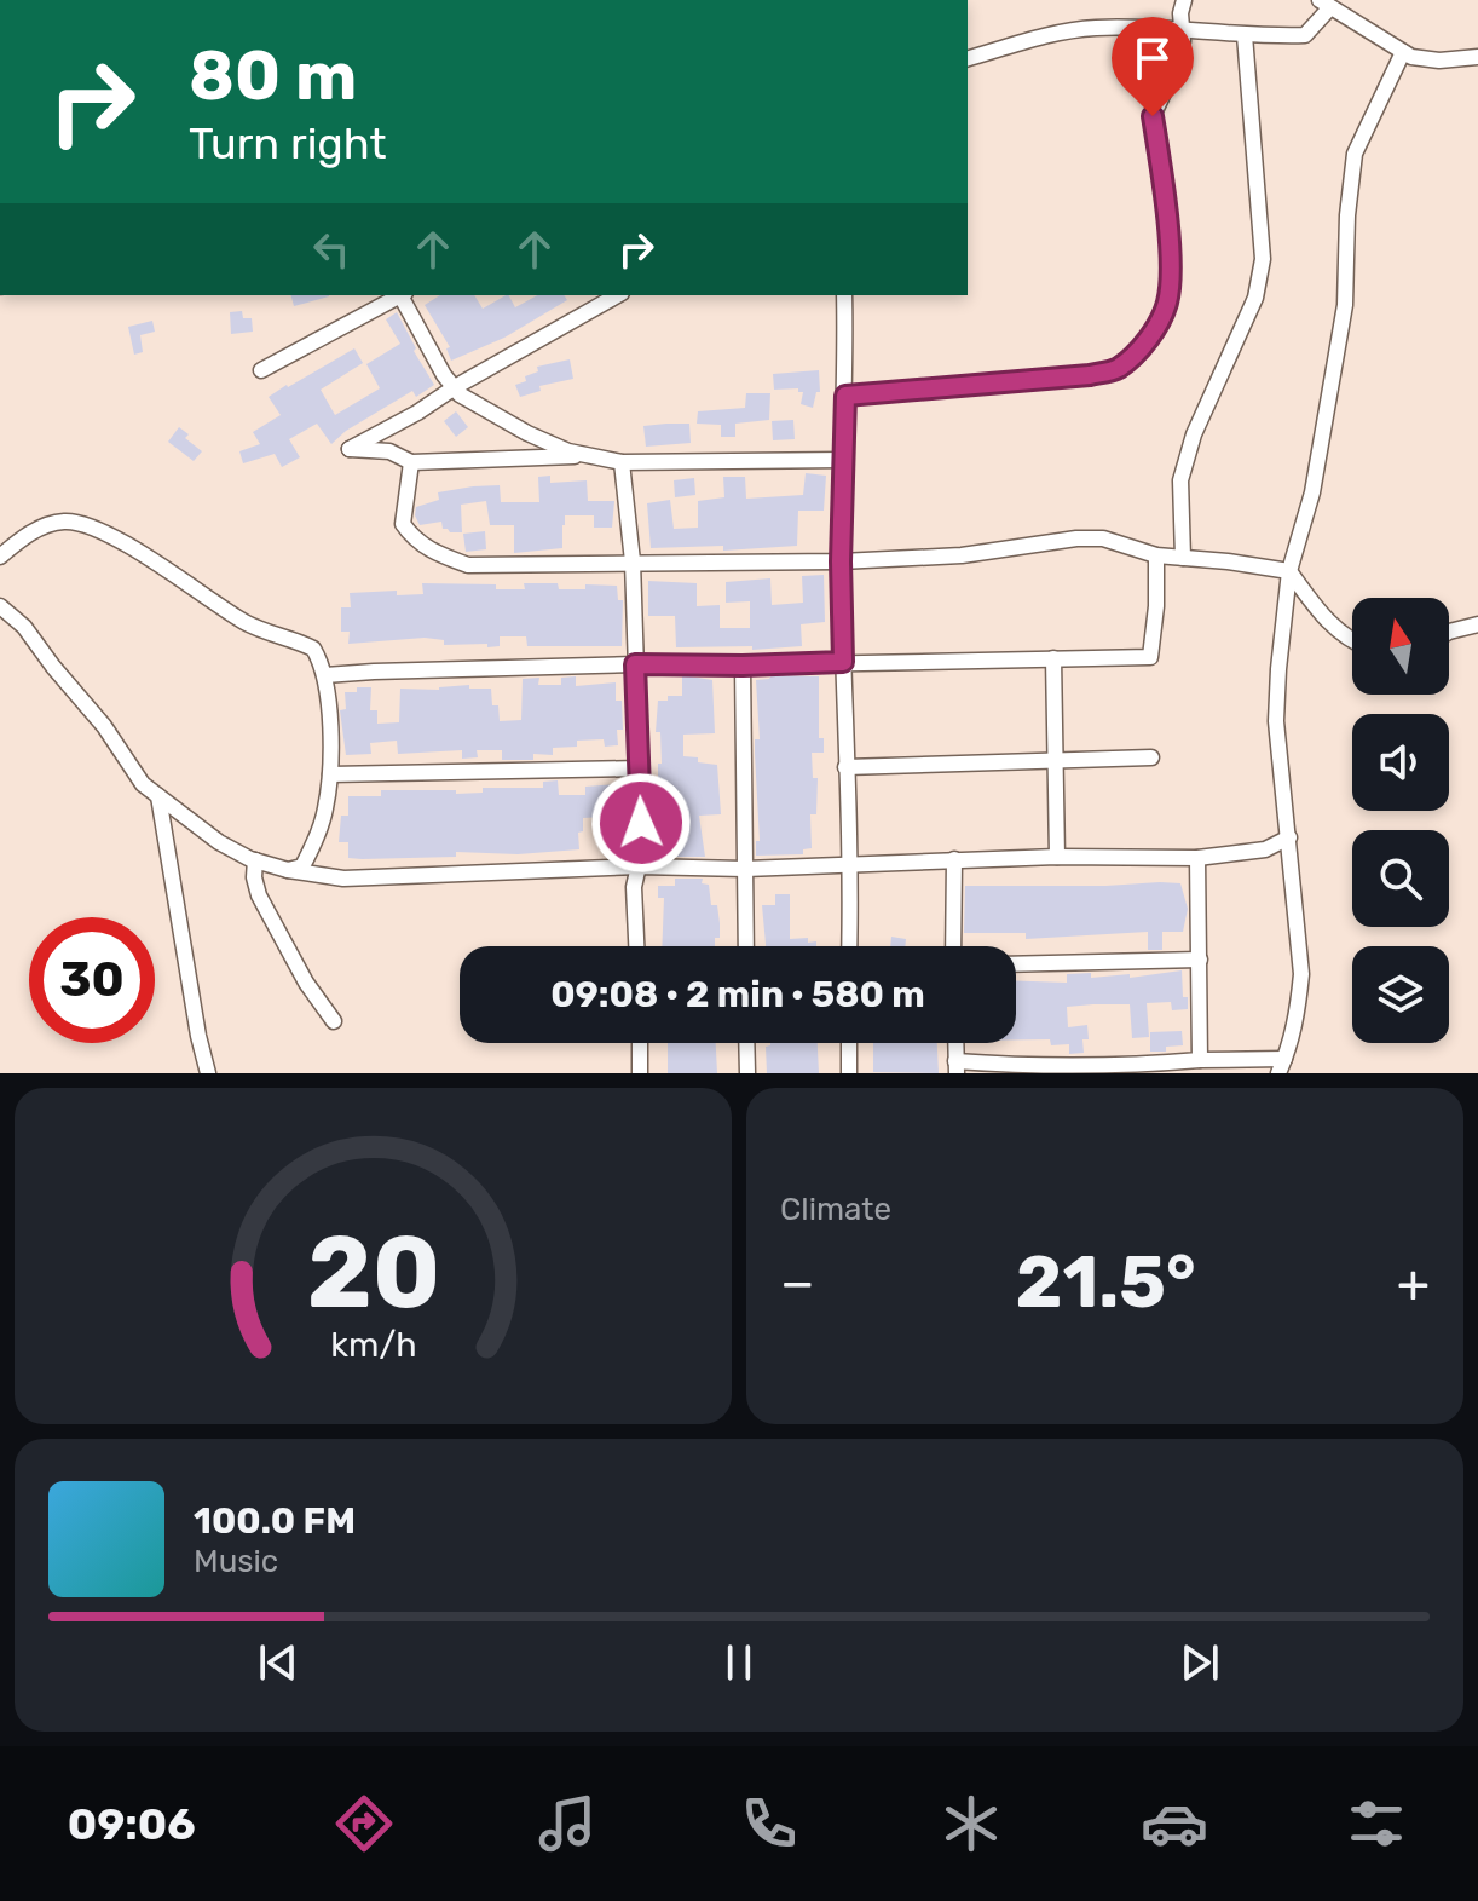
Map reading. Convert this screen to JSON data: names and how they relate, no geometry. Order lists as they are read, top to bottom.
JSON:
{
  "north": "top",
  "page": {
    "turn": ["80 m", "Turn right"],
    "limit": "30",
    "trip": "09:08 · 2 min · 580 m",
    "tile": "Climate",
    "heat": ["−", "21.5°", "+"],
    "song": ["100.0 FM", "Music"],
    "tabs": "09:06",
    "gauge": ["20", "km/h"]
  }
}
